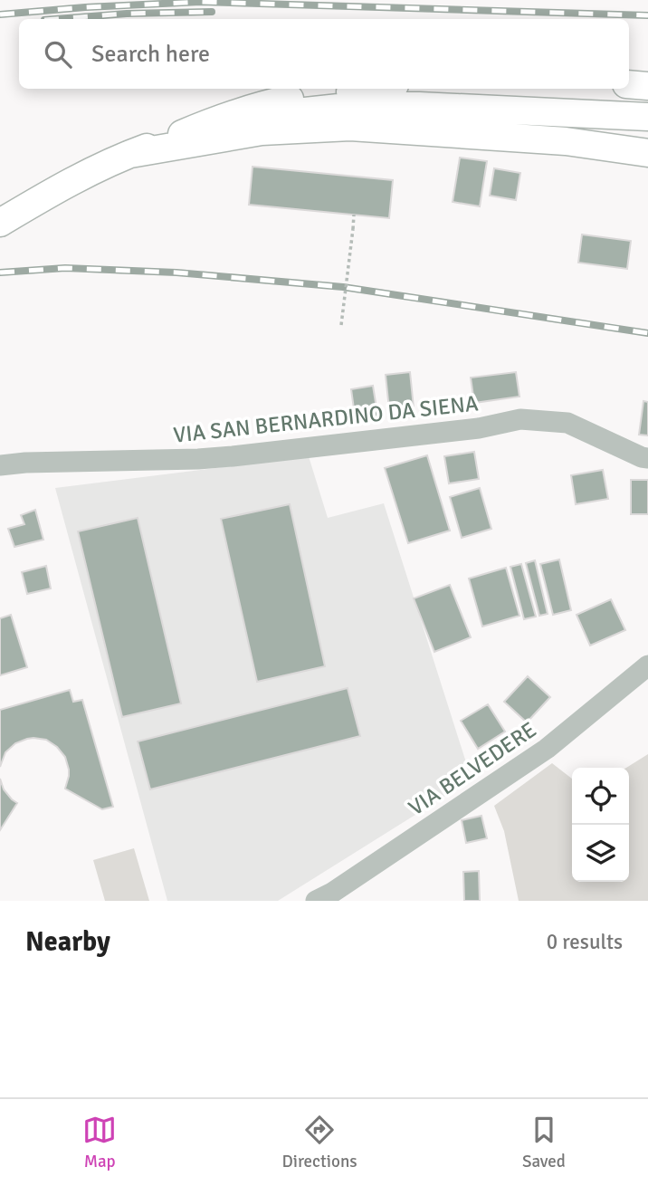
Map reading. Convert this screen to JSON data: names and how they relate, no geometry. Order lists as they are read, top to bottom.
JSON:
{
  "streets": {
    "street": ["VIA SAN BERNARDINO DA SIENA", "VIA BELVEDERE"]
  },
  "page": {
    "search": "Search here",
    "heading": ["Nearby", "0 results"],
    "nav": ["Map", "Directions", "Saved"]
  }
}
